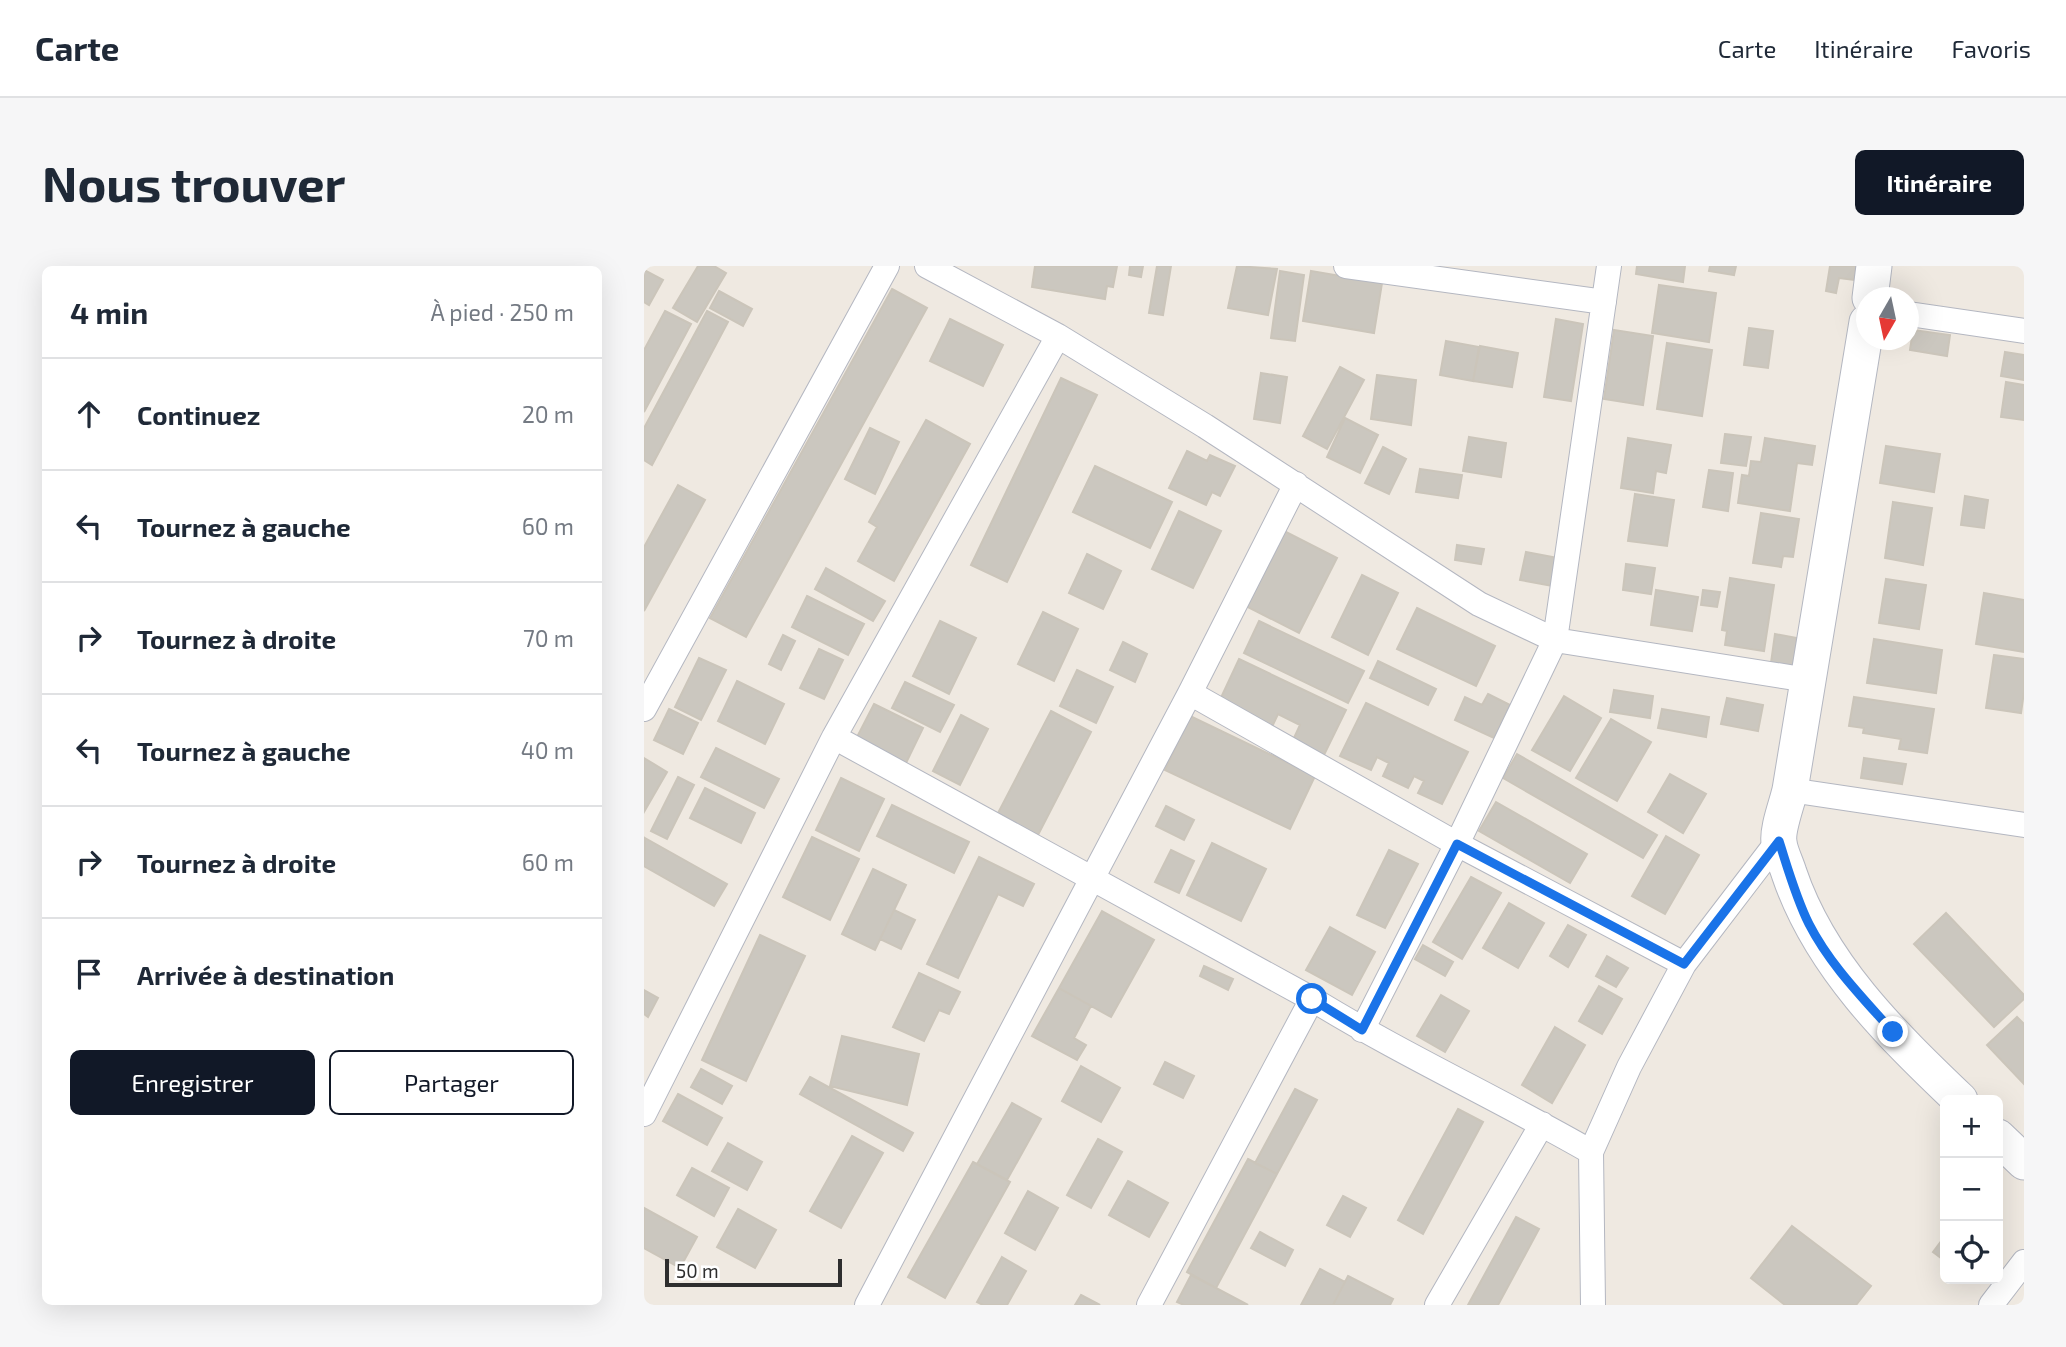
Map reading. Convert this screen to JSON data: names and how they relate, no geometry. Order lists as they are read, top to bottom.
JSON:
{
  "scale_bar": "50 m",
  "north": "bottom",
  "page": {
    "header": "Carte",
    "nav": ["Carte", "Itinéraire", "Favoris"],
    "buttons": [
      "Itinéraire",
      ["Enregistrer", "Partager"]
    ],
    "title": "Nous trouver",
    "heading": ["4 min", "À pied · 250 m"],
    "list": [
      ["Continuez", "20 m"],
      ["Tournez à gauche", "60 m"],
      ["Tournez à droite", "70 m"],
      ["Tournez à gauche", "40 m"],
      ["Tournez à droite", "60 m"],
      "Arrivée à destination"
    ],
    "map_buttons": ["+", "−"],
    "scale": "50 m"
  }
}
